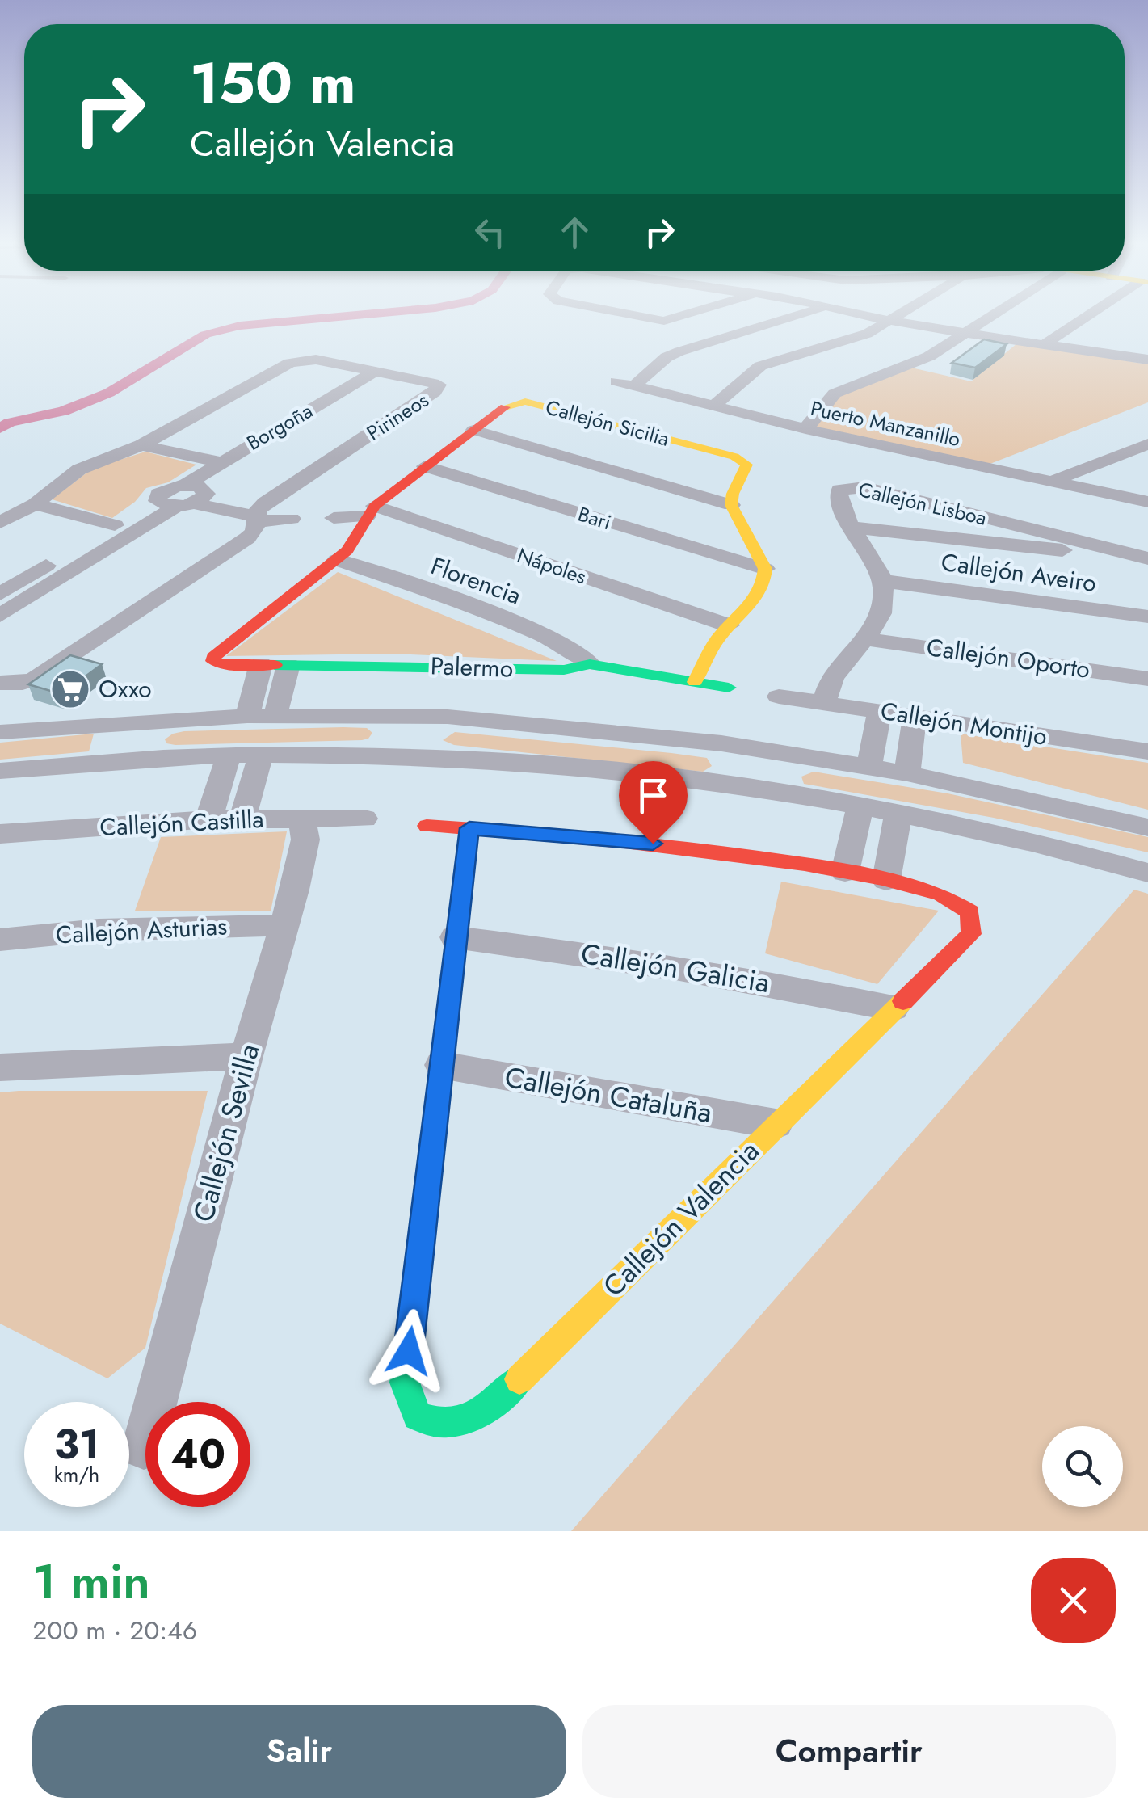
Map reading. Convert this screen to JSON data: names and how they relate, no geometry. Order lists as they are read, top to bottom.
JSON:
{
  "streets": {
    "street": [
      "Pirineos",
      "Callejón Sicilia",
      "Puerto Manzanillo",
      "Borgoña",
      "Callejón Lisboa",
      "Bari",
      "Nápoles",
      "Callejón Aveiro",
      "Florencia",
      "Callejón Oporto",
      "Palermo",
      "Callejón Montijo",
      "Callejón Castilla",
      "Callejón Asturias",
      "Callejón Galicia",
      "Callejón Cataluña",
      "Callejón Sevilla",
      "Callejón Valencia"
    ]
  },
  "crossings": [
    ["Pirineos", "Borgoña"],
    ["Callejón Sicilia", "Bari"],
    ["Callejón Sicilia", "Nápoles"],
    ["Callejón Sicilia", "Florencia"],
    ["Callejón Sicilia", "Palermo"],
    ["Callejón Lisboa", "Callejón Aveiro"],
    ["Florencia", "Palermo"],
    ["Callejón Castilla", "Callejón Sevilla"],
    ["Callejón Asturias", "Callejón Sevilla"],
    ["Callejón Galicia", "Callejón Valencia"],
    ["Callejón Cataluña", "Callejón Valencia"]
  ],
  "places": {
    "supermarket": ["Oxxo"]
  },
  "page": {
    "turn": ["150 m", "Callejón Valencia"],
    "speed": "31 km/h",
    "limit": "40",
    "heading": ["1 min", "200 m · 20:46"],
    "buttons": ["Salir", "Compartir"]
  }
}
